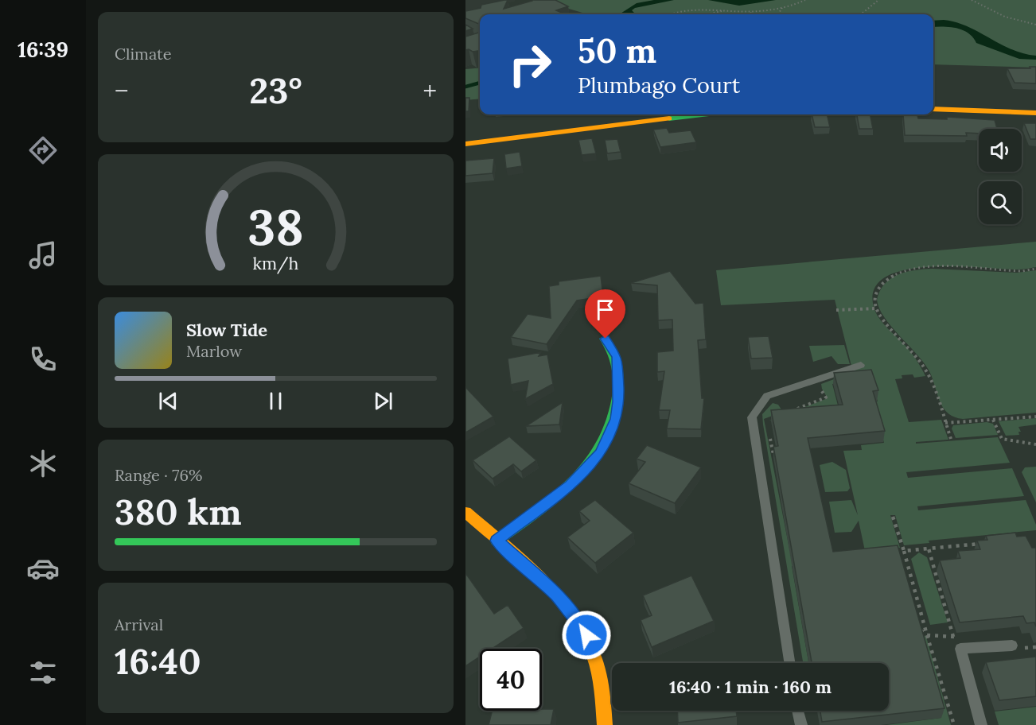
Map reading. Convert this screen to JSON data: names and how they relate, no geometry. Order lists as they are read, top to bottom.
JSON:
{
  "page": {
    "tabs": "16:39",
    "tile": [
      "Climate",
      ["Range · 76%", "380 km"],
      ["Arrival", "16:40"]
    ],
    "turn": ["50 m", "Plumbago Court"],
    "heat": ["−", "23°", "+"],
    "song": ["Slow Tide", "Marlow"],
    "limit": "40",
    "trip": "16:40 · 1 min · 160 m",
    "gauge": ["38", "km/h"]
  }
}
